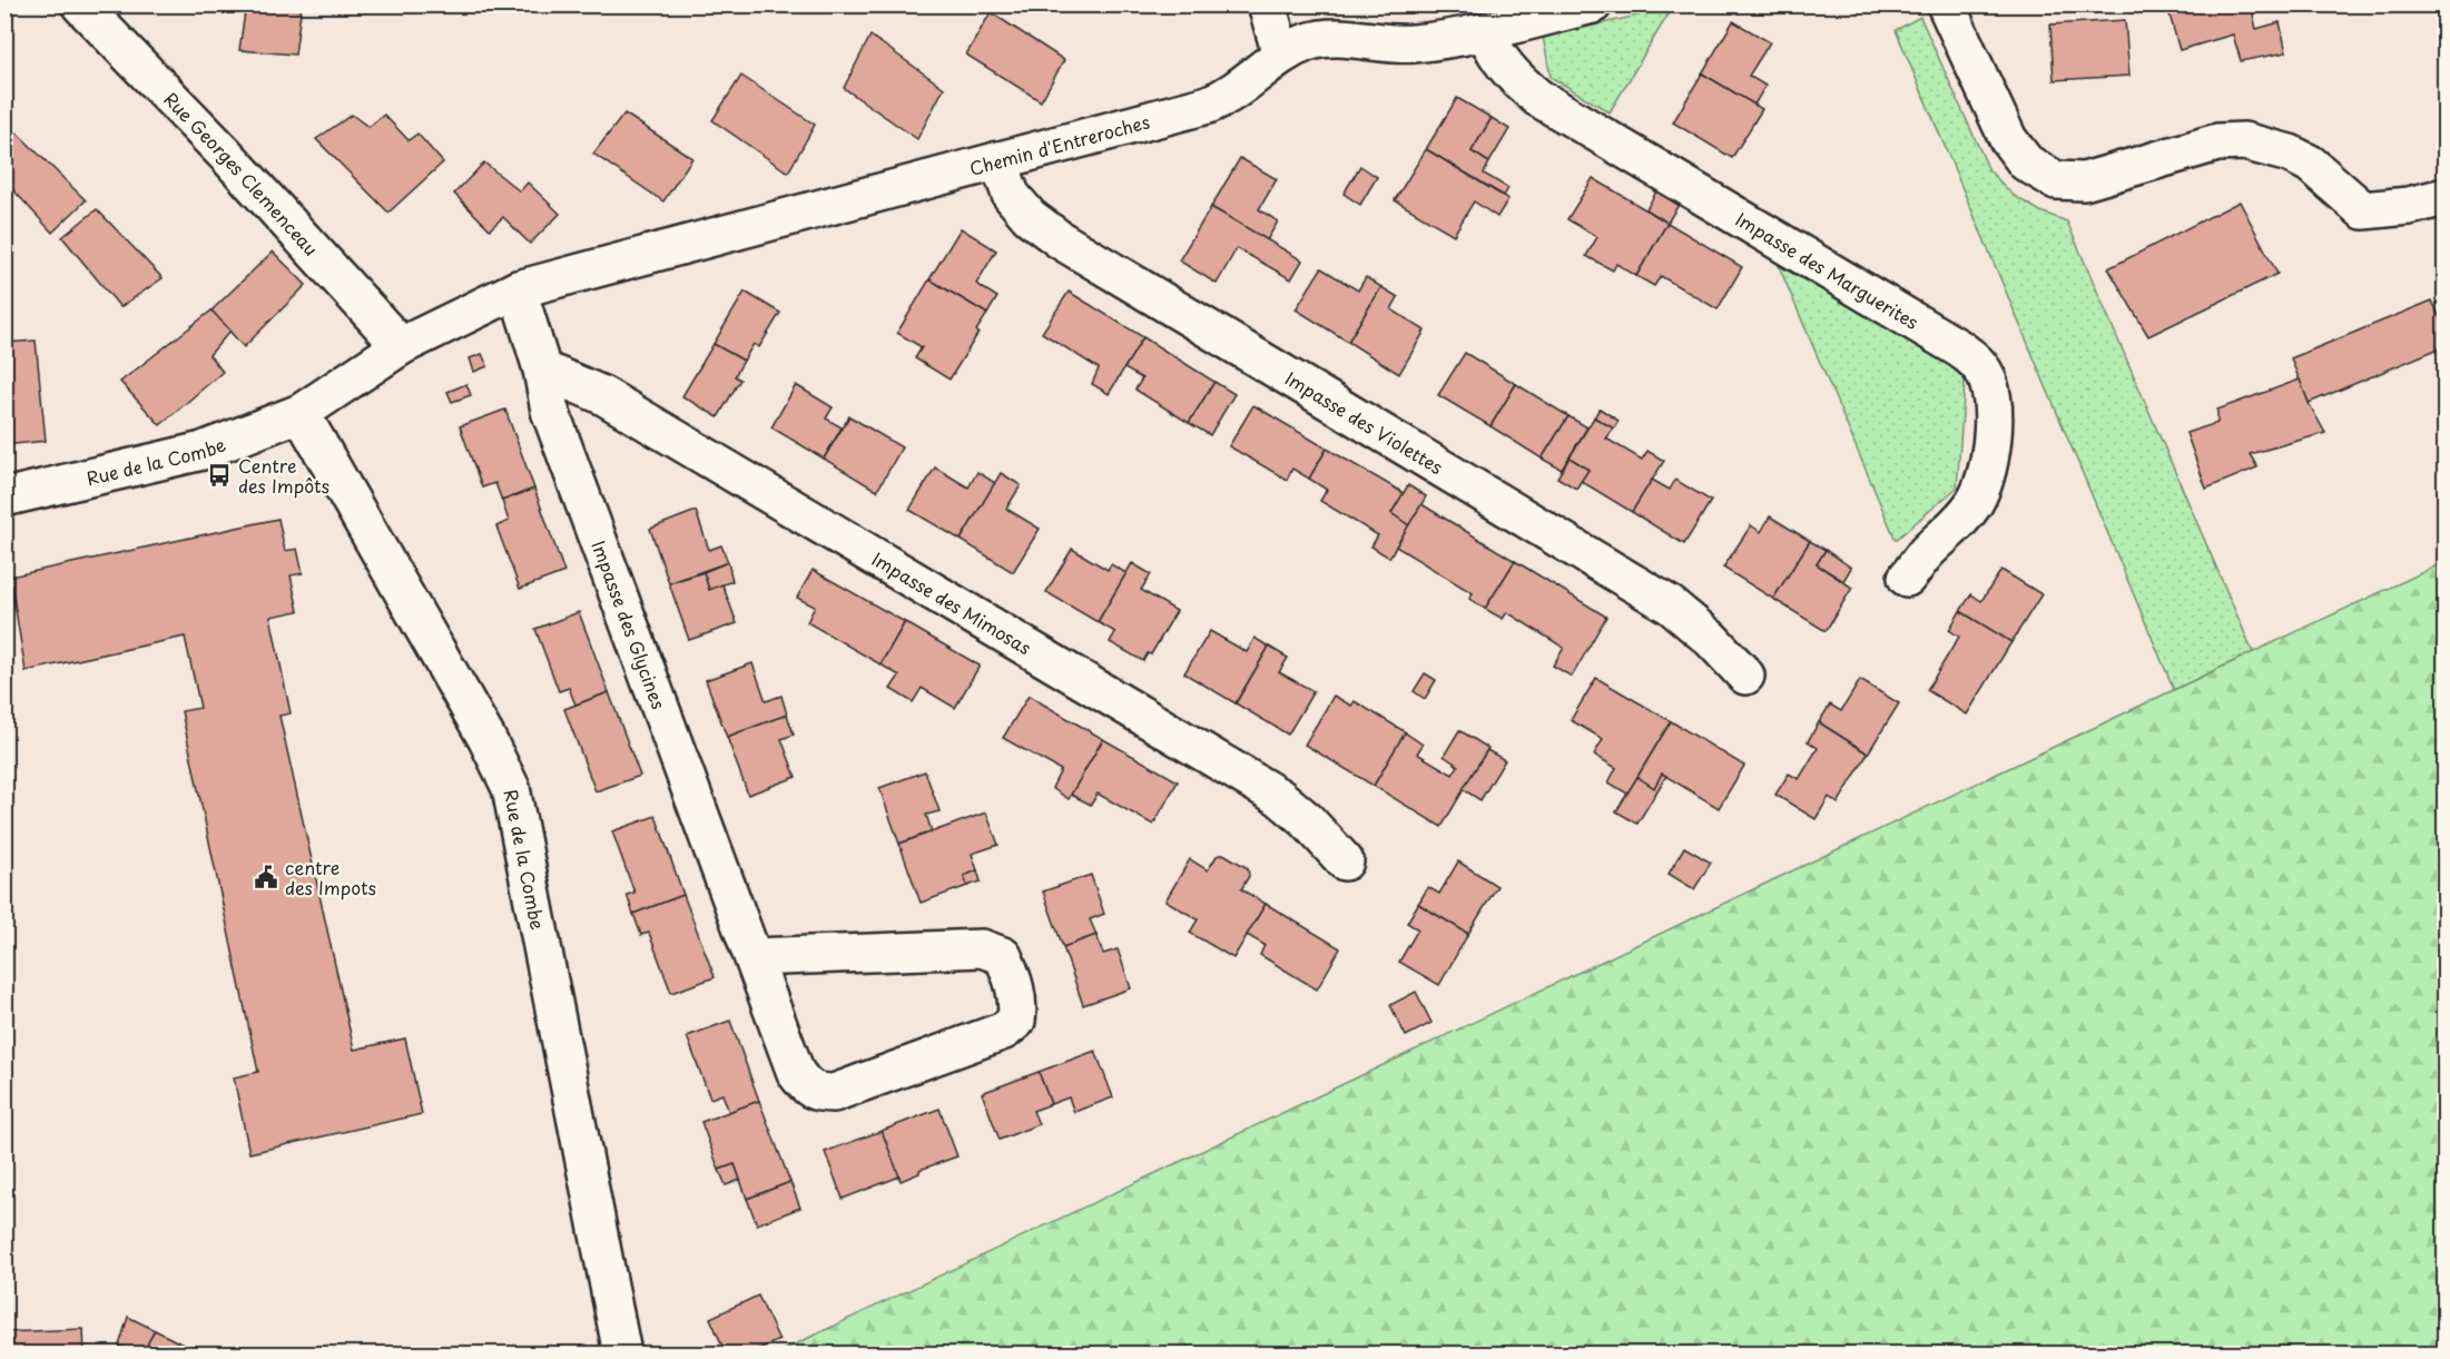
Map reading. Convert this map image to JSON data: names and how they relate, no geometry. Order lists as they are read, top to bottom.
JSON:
{
  "streets": {
    "street": [
      "Chemin d'Entreroches",
      "Rue Georges Clemenceau",
      "Impasse des Marguerites",
      "Impasse des Violettes",
      "Rue de la Combe",
      "Impasse des Mimosas",
      "Impasse des Glycines"
    ]
  },
  "crossings": [
    ["Chemin d'Entreroches", "Impasse des Marguerites"],
    ["Chemin d'Entreroches", "Impasse des Violettes"],
    ["Chemin d'Entreroches", "Rue de la Combe"],
    ["Chemin d'Entreroches", "Impasse des Glycines"],
    ["Rue Georges Clemenceau", "Rue de la Combe"],
    ["Rue de la Combe", "Impasse des Glycines"],
    ["Impasse des Mimosas", "Impasse des Glycines"]
  ],
  "places": {
    "bus stop": ["Centre des Impôts"],
    "public building": ["centre des Impots"]
  }
}
